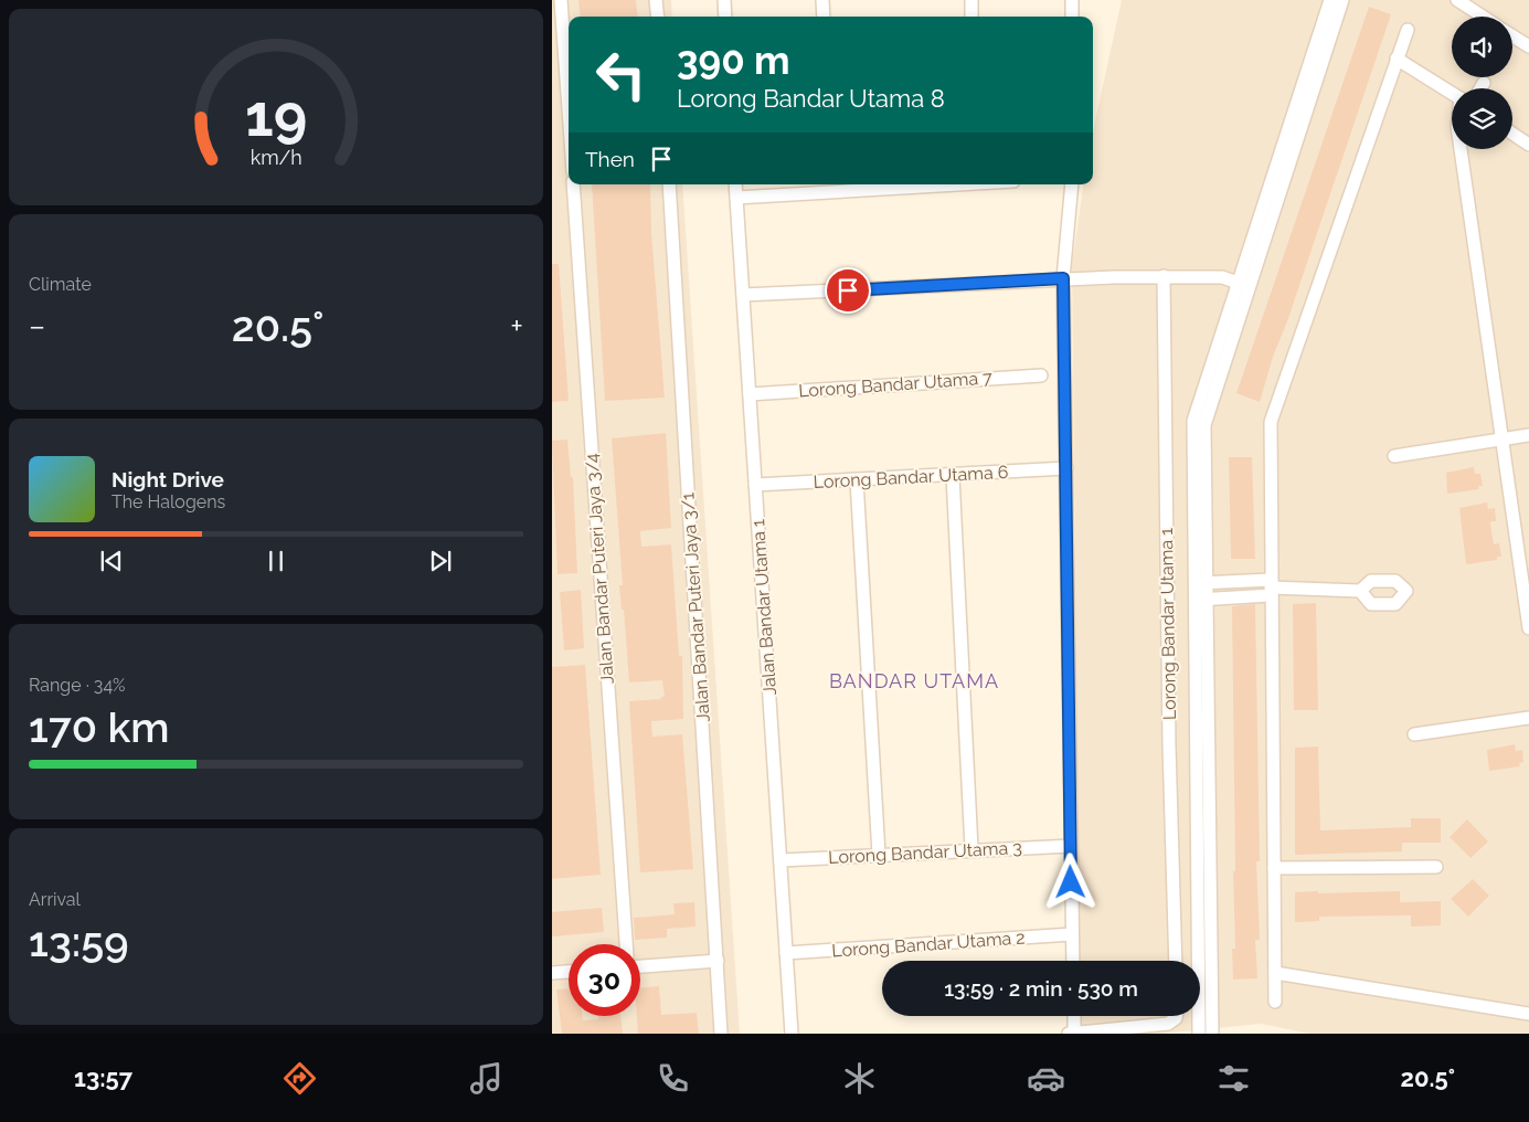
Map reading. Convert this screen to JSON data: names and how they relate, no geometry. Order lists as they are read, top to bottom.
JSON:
{
  "streets": {
    "street": [
      "Lorong Bandar Utama 7",
      "Lorong Bandar Utama 6",
      "Jalan Bandar Puteri Jaya 3/4",
      "Jalan Bandar Puteri Jaya 3/1",
      "Jalan Bandar Utama 1",
      "Lorong Bandar Utama 1",
      "Lorong Bandar Utama 3",
      "Lorong Bandar Utama 2"
    ]
  },
  "crossings": [
    ["Lorong Bandar Utama 7", "Jalan Bandar Utama 1"],
    ["Lorong Bandar Utama 6", "Jalan Bandar Utama 1"],
    ["Jalan Bandar Utama 1", "Lorong Bandar Utama 3"],
    ["Jalan Bandar Utama 1", "Lorong Bandar Utama 2"]
  ],
  "districts": ["BANDAR UTAMA"],
  "page": {
    "turn": ["390 m", "Lorong Bandar Utama 8"],
    "then": "Then",
    "tile": [
      "Climate",
      ["Range · 34%", "170 km"],
      ["Arrival", "13:59"]
    ],
    "heat": ["−", "20.5°", "+"],
    "song": ["Night Drive", "The Halogens"],
    "limit": "30",
    "trip": "13:59 · 2 min · 530 m",
    "tabs": ["13:57", "20.5°"],
    "gauge": ["19", "km/h"]
  }
}
